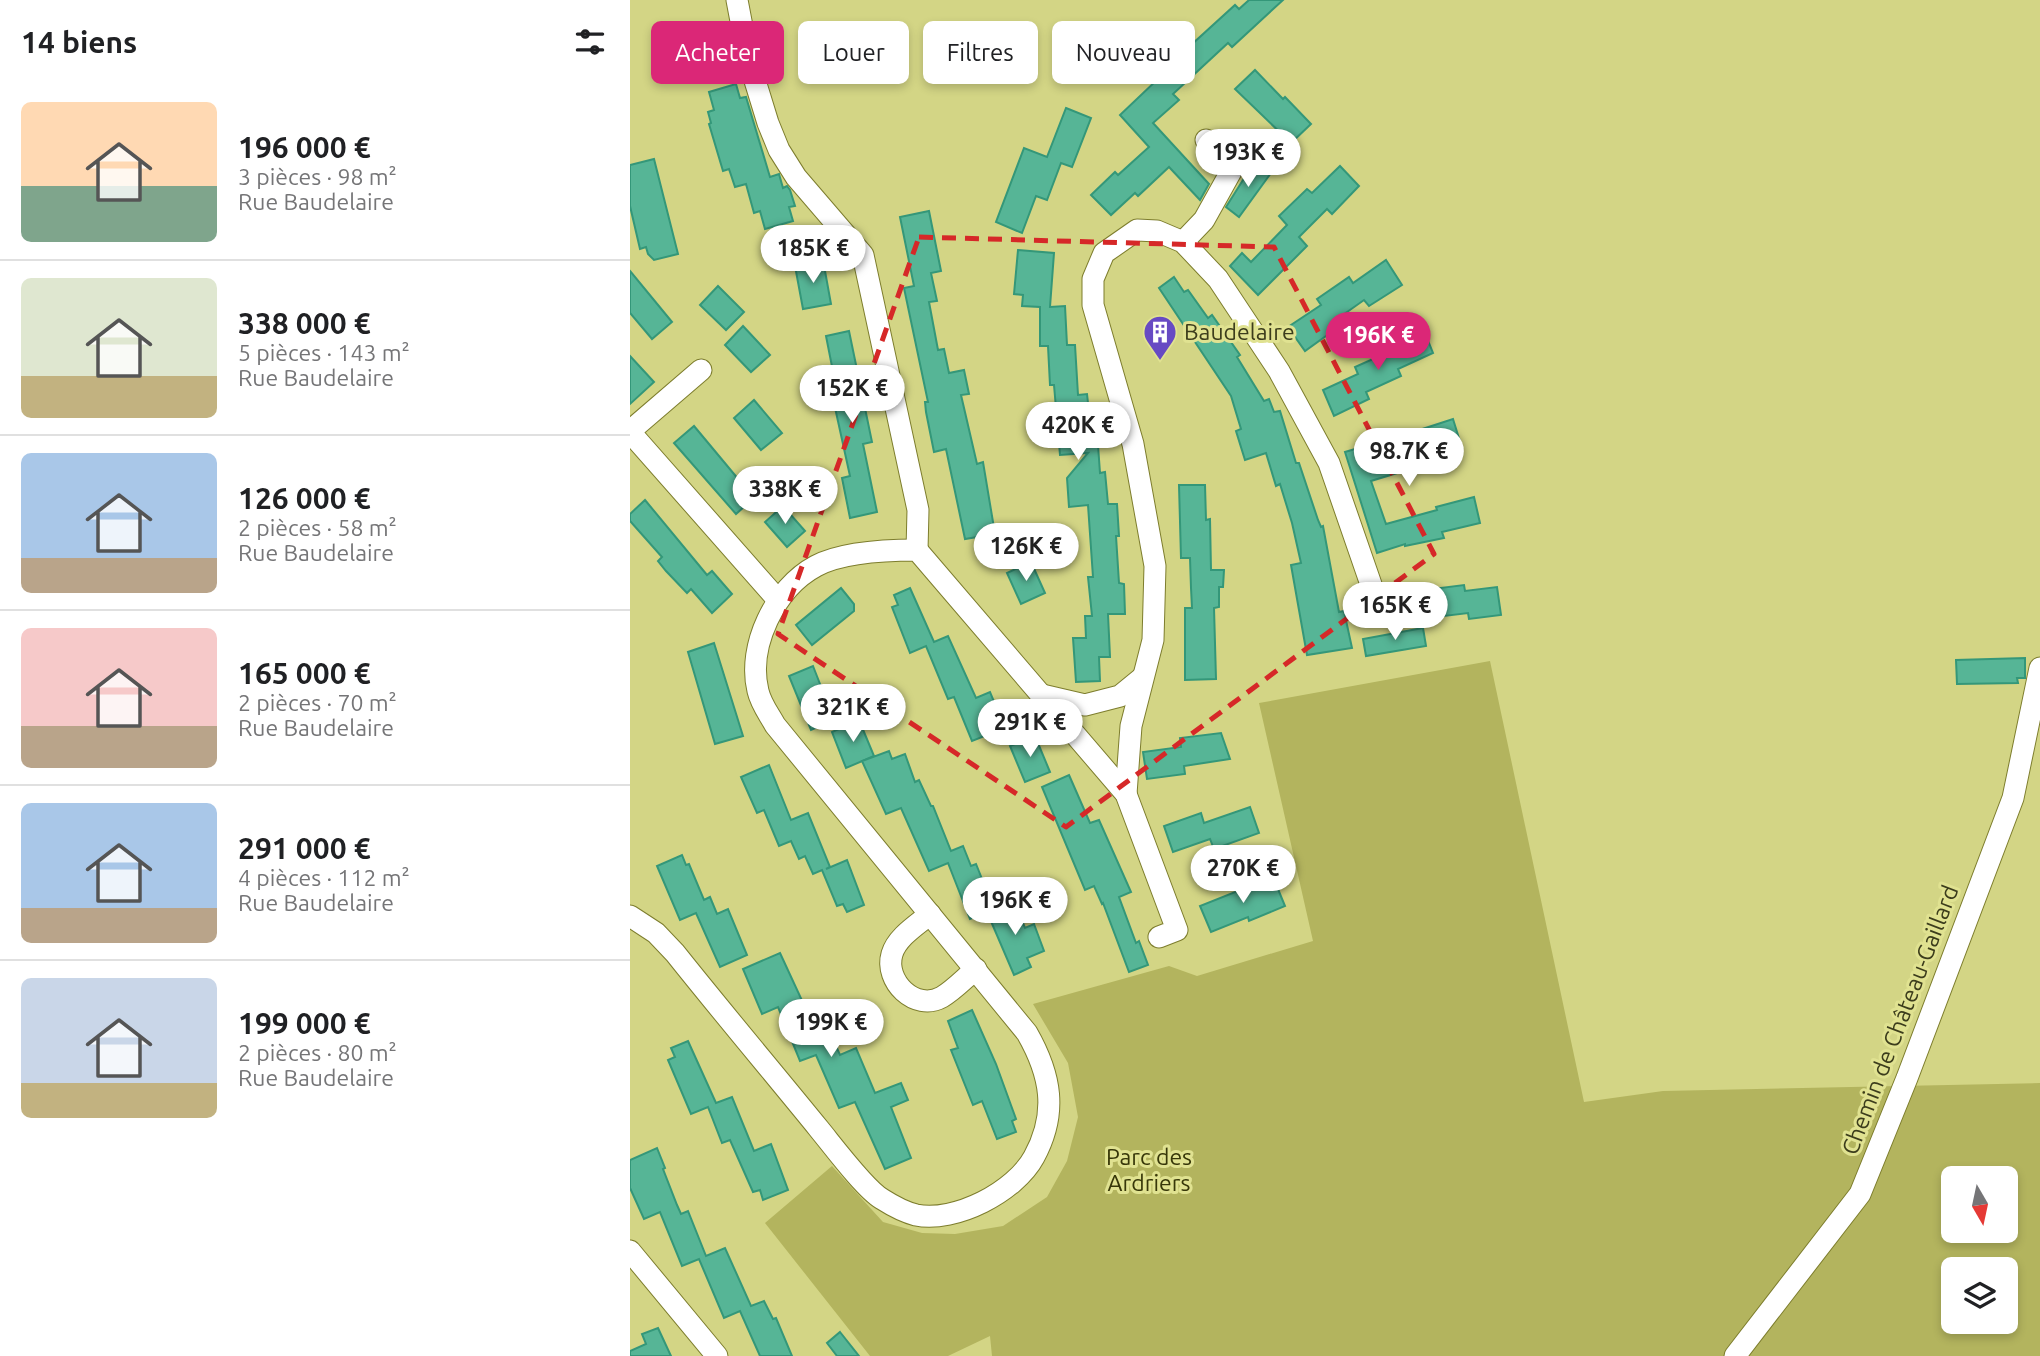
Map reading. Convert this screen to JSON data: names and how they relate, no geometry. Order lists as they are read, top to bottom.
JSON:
{
  "streets": {
    "street": ["Chemin de Château-Gaillard"]
  },
  "parks": ["Parc des Ardriers"],
  "places": {
    "building": ["Baudelaire"]
  },
  "north": "bottom",
  "page": {
    "heading": "14 biens",
    "chip": [
      "Acheter",
      "Louer",
      "Filtres",
      "Nouveau"
    ],
    "list": [
      {
        "name": "196 000 €",
        "note": "3 pièces · 98 m² · Rue Baudelaire"
      },
      {
        "name": "338 000 €",
        "note": "5 pièces · 143 m² · Rue Baudelaire"
      },
      {
        "name": "126 000 €",
        "note": "2 pièces · 58 m² · Rue Baudelaire"
      },
      {
        "name": "165 000 €",
        "note": "2 pièces · 70 m² · Rue Baudelaire"
      },
      {
        "name": "291 000 €",
        "note": "4 pièces · 112 m² · Rue Baudelaire"
      },
      {
        "name": "199 000 €",
        "note": "2 pièces · 80 m² · Rue Baudelaire"
      }
    ],
    "price": [
      "193K €",
      "185K €",
      "196K €",
      "152K €",
      "420K €",
      "98.7K €",
      "338K €",
      "126K €",
      "165K €",
      "321K €",
      "291K €",
      "270K €",
      "196K €",
      "199K €"
    ]
  }
}
